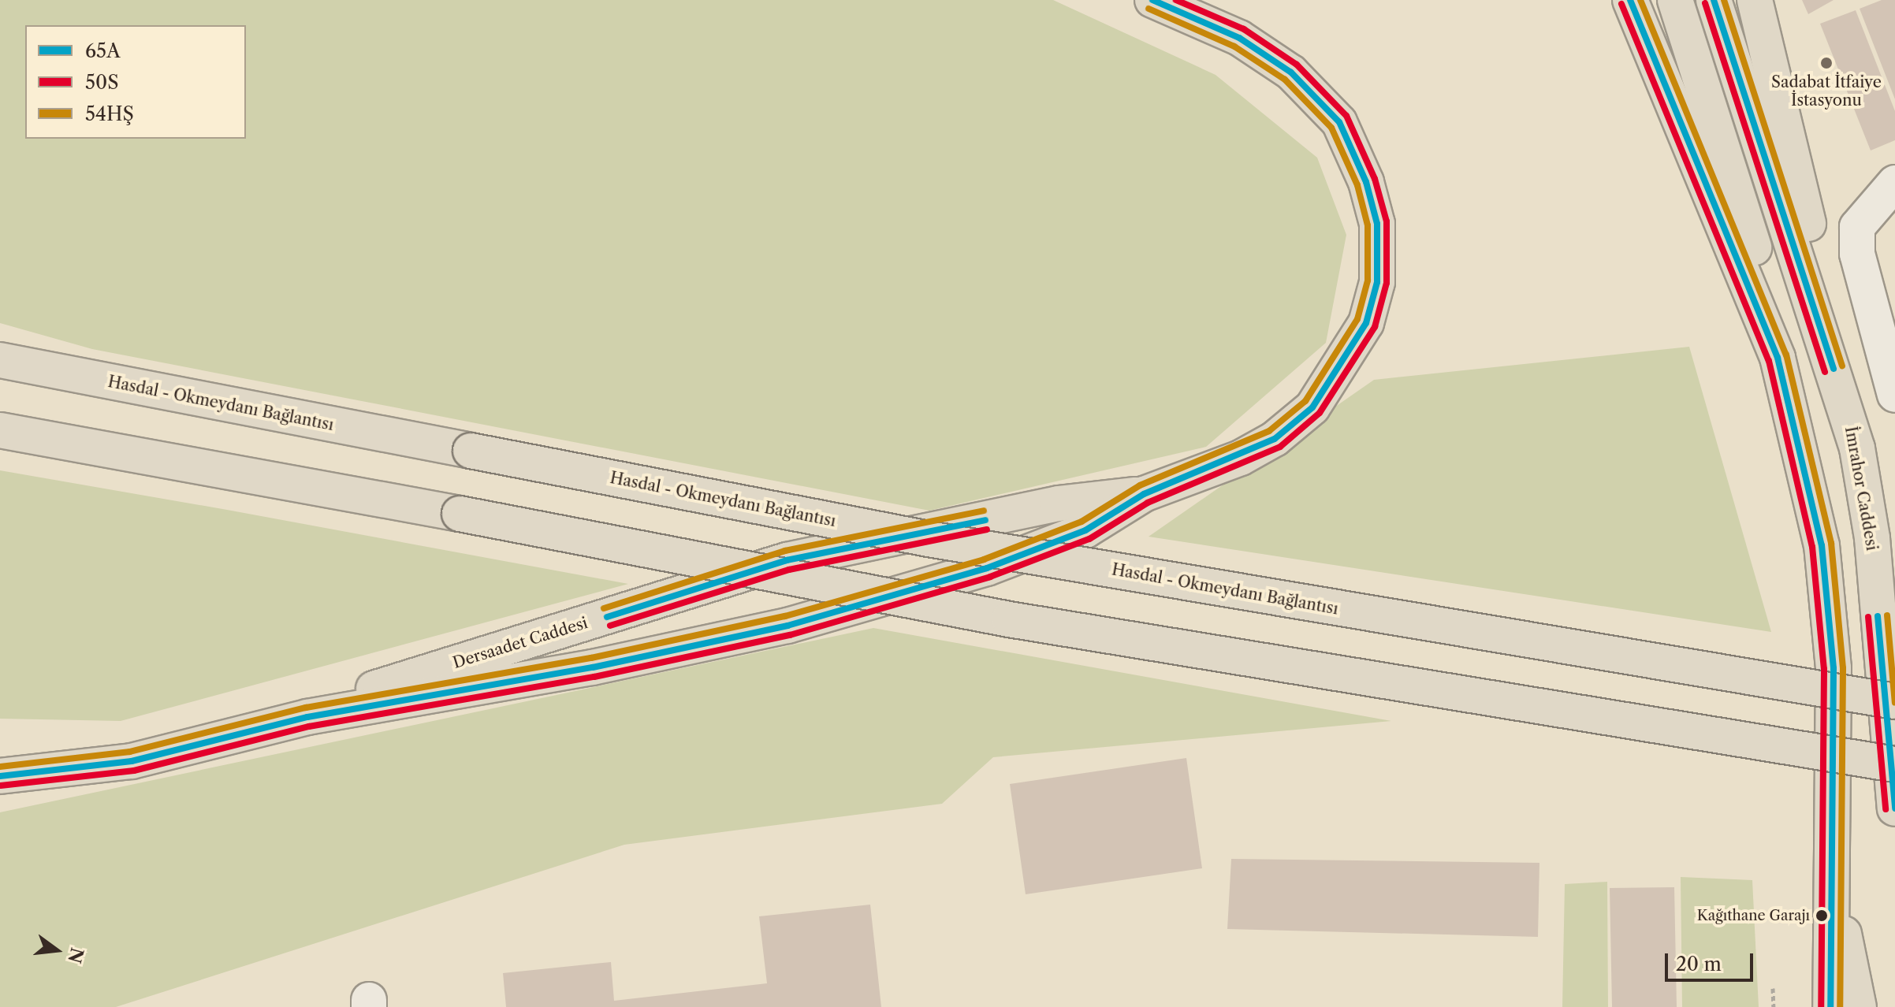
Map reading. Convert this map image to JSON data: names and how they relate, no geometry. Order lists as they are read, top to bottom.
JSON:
{
  "streets": {
    "main road": ["Hasdal - Okmeydanı Bağlantısı", "İmrahor Caddesi", "Dersaadet Caddesi"]
  },
  "places": ["Sadabat İtfaiye İstasyonu", "Kağıthane Garajı"],
  "lines": ["transit line 65A", "transit line 50S", "transit line 54HŞ"],
  "legend": ["65A", "50S", "54HŞ"],
  "scale_bar": "20 m",
  "north": "right"
}
